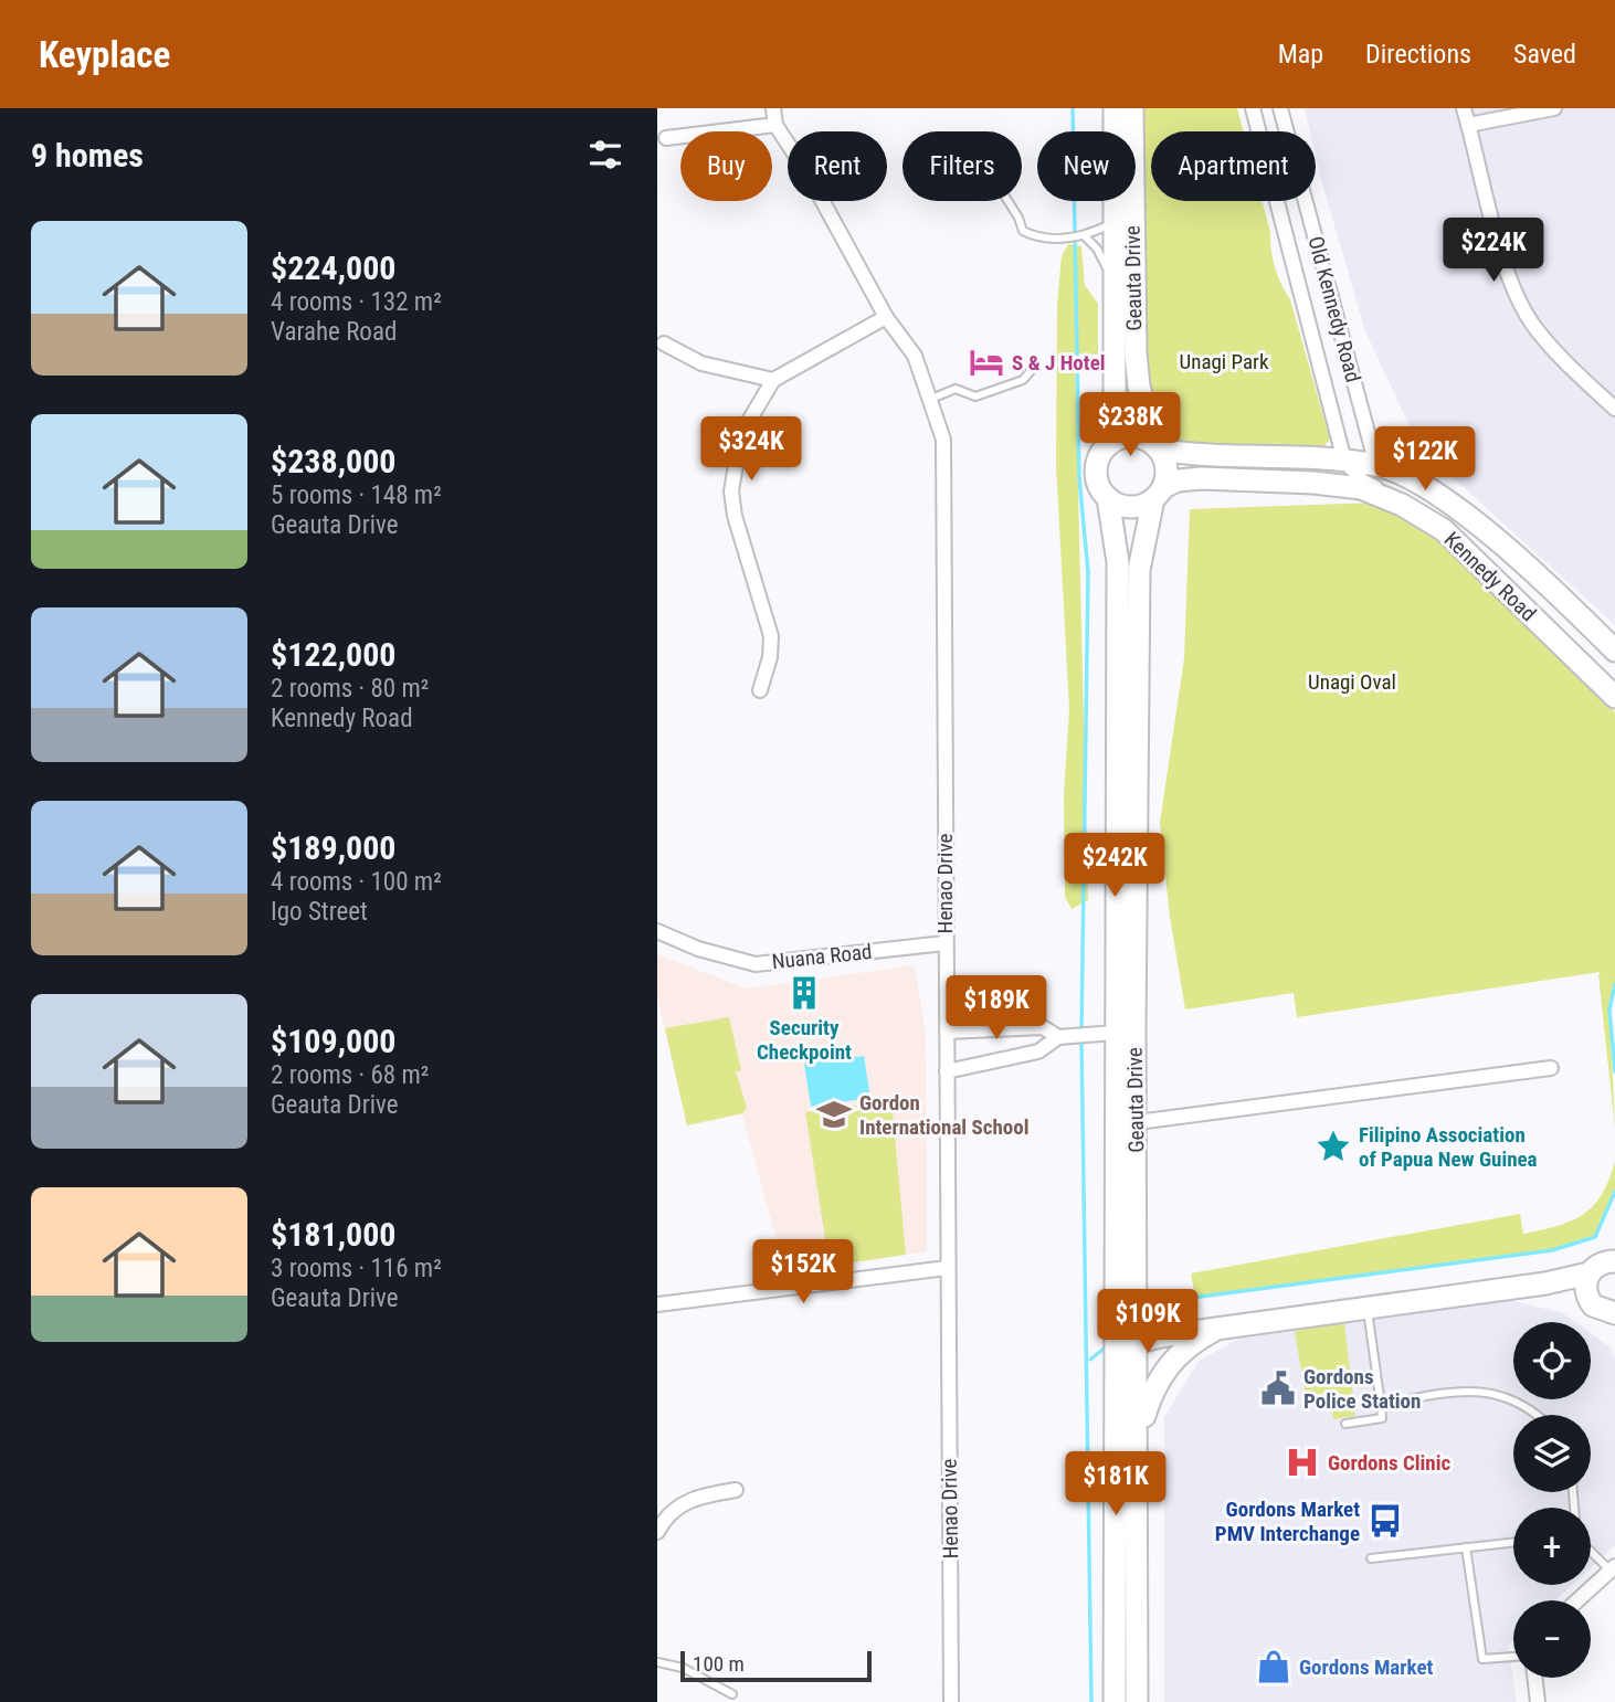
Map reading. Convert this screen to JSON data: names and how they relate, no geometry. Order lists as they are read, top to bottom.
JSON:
{
  "streets": {
    "main road": ["Geauta Drive", "Kennedy Road"],
    "street": ["Old Kennedy Road", "Henao Drive", "Nuana Road"]
  },
  "crossings": [
    ["Geauta Drive", "Kennedy Road"],
    ["Old Kennedy Road", "Kennedy Road"],
    ["Henao Drive", "Nuana Road"]
  ],
  "parks": ["Unagi Park", "Unagi Oval"],
  "places": {
    "hotel": ["S & J Hotel"],
    "building": ["Security Checkpoint"],
    "school or university": ["Gordon International School"],
    "place": ["Filipino Association of Papua New Guinea"],
    "public building": ["Gordons Police Station"],
    "hospital": ["Gordons Clinic"],
    "bus stop": ["Gordons Market PMV Interchange"],
    "shop": ["Gordons Market"]
  },
  "scale_bar": "100 m",
  "page": {
    "header": "Keyplace",
    "nav": ["Map", "Directions", "Saved"],
    "heading": "9 homes",
    "chip": [
      "Buy",
      "Rent",
      "Filters",
      "New",
      "Apartment"
    ],
    "list": [
      {
        "name": "$224,000",
        "note": "4 rooms · 132 m² · Varahe Road"
      },
      {
        "name": "$238,000",
        "note": "5 rooms · 148 m² · Geauta Drive"
      },
      {
        "name": "$122,000",
        "note": "2 rooms · 80 m² · Kennedy Road"
      },
      {
        "name": "$189,000",
        "note": "4 rooms · 100 m² · Igo Street"
      },
      {
        "name": "$109,000",
        "note": "2 rooms · 68 m² · Geauta Drive"
      },
      {
        "name": "$181,000",
        "note": "3 rooms · 116 m² · Geauta Drive"
      }
    ],
    "price": [
      "$224K",
      "$238K",
      "$324K",
      "$122K",
      "$242K",
      "$189K",
      "$152K",
      "$109K",
      "$181K"
    ],
    "map_buttons": ["+", "−"],
    "scale": "100 m"
  }
}
